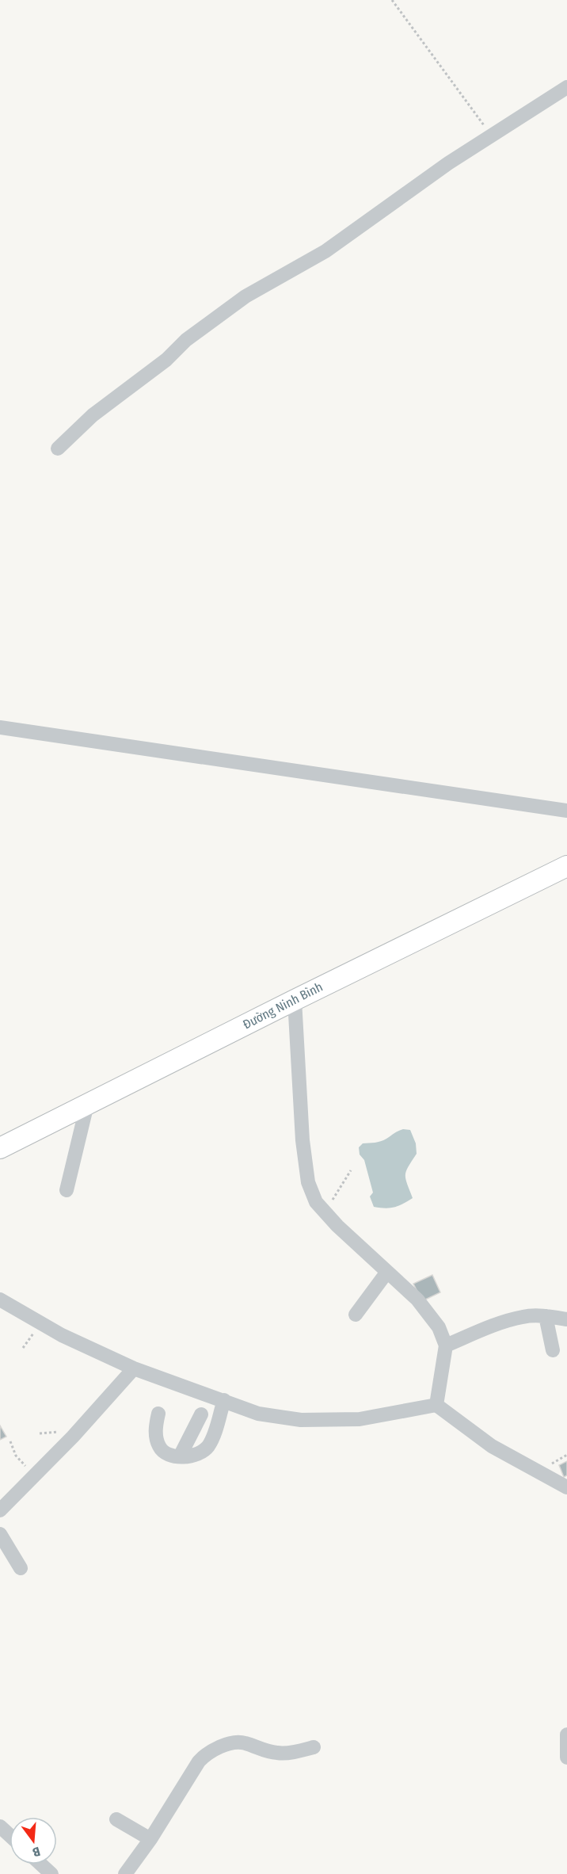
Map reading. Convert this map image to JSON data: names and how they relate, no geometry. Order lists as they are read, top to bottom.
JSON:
{
  "streets": {
    "highway": ["Đường Ninh Bình"]
  },
  "north": "bottom"
}
